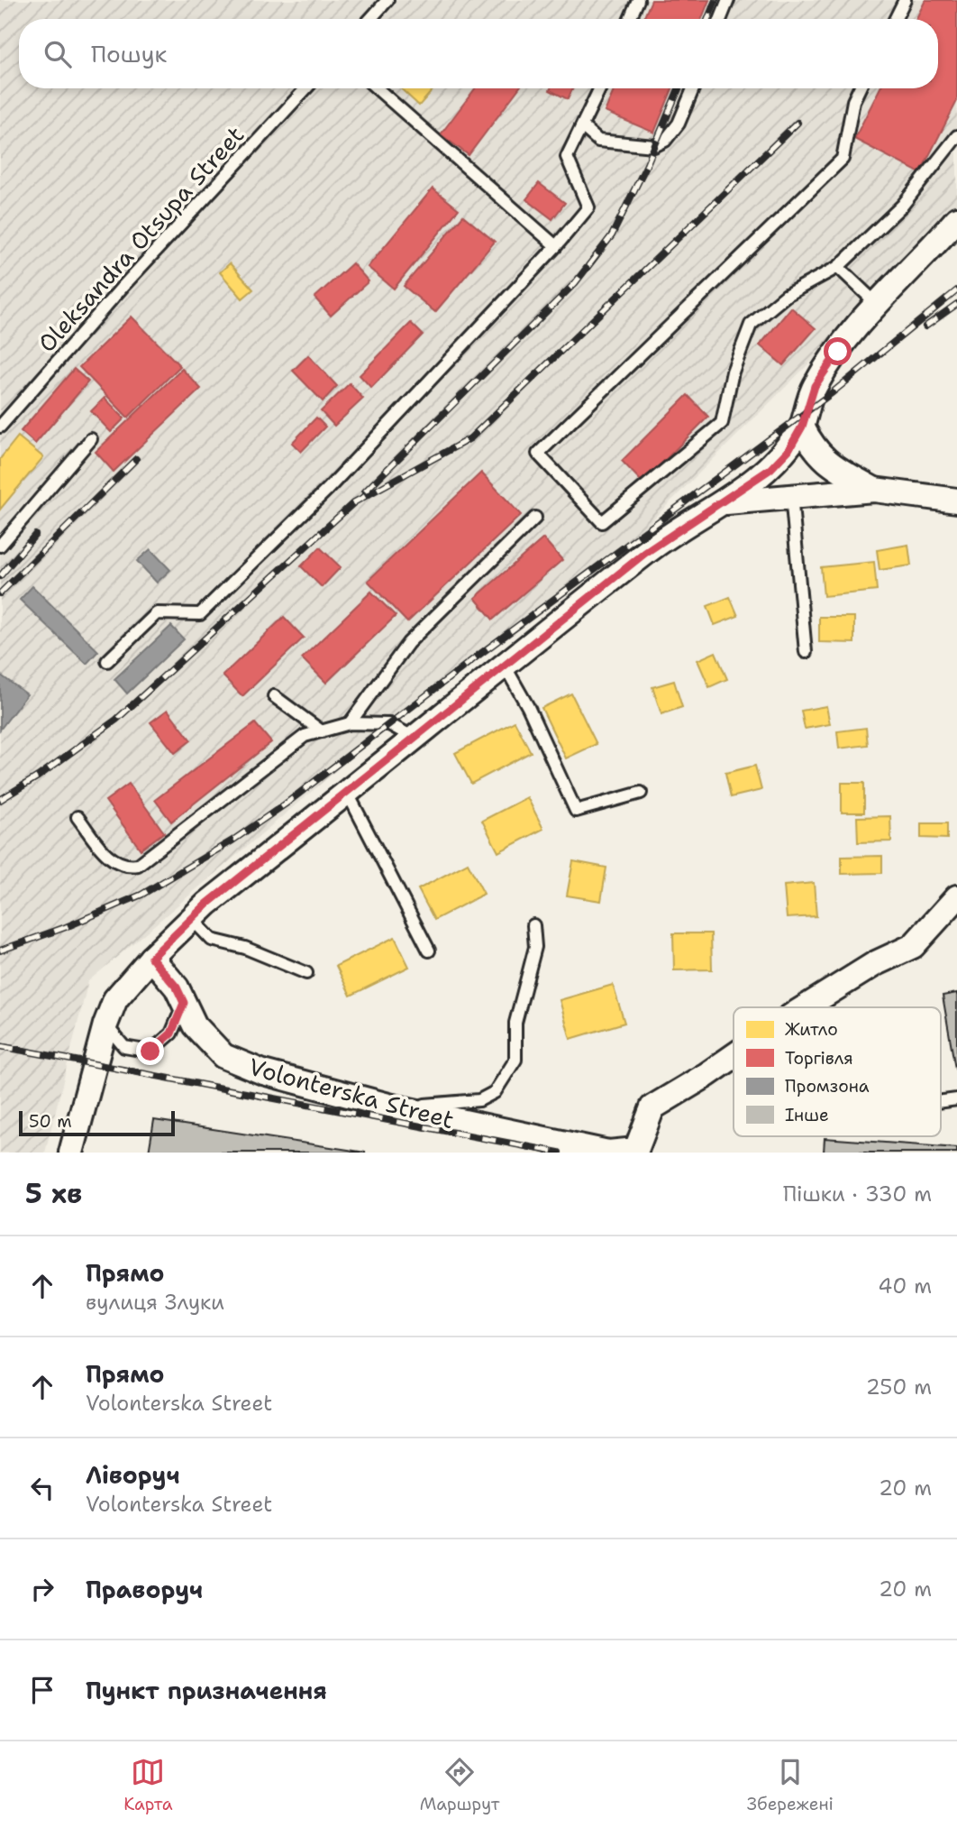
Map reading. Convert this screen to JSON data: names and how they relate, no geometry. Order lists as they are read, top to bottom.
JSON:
{
  "streets": {
    "street": ["Volonterska Street"],
    "lane": ["Oleksandra Otsupa Street"]
  },
  "legend": [
    "Житло",
    "Торгівля",
    "Промзона",
    "Інше"
  ],
  "scale_bar": "50 m",
  "page": {
    "search": "Пошук",
    "scale": "50 m",
    "heading": ["5 хв", "Пішки · 330 m"],
    "list": [
      ["Прямо", "вулиця Злуки", "40 m"],
      ["Прямо", "Volonterska Street", "250 m"],
      ["Ліворуч", "Volonterska Street", "20 m"],
      ["Праворуч", "20 m"],
      "Пункт призначення"
    ],
    "nav": ["Карта", "Маршрут", "Збережені"]
  }
}
